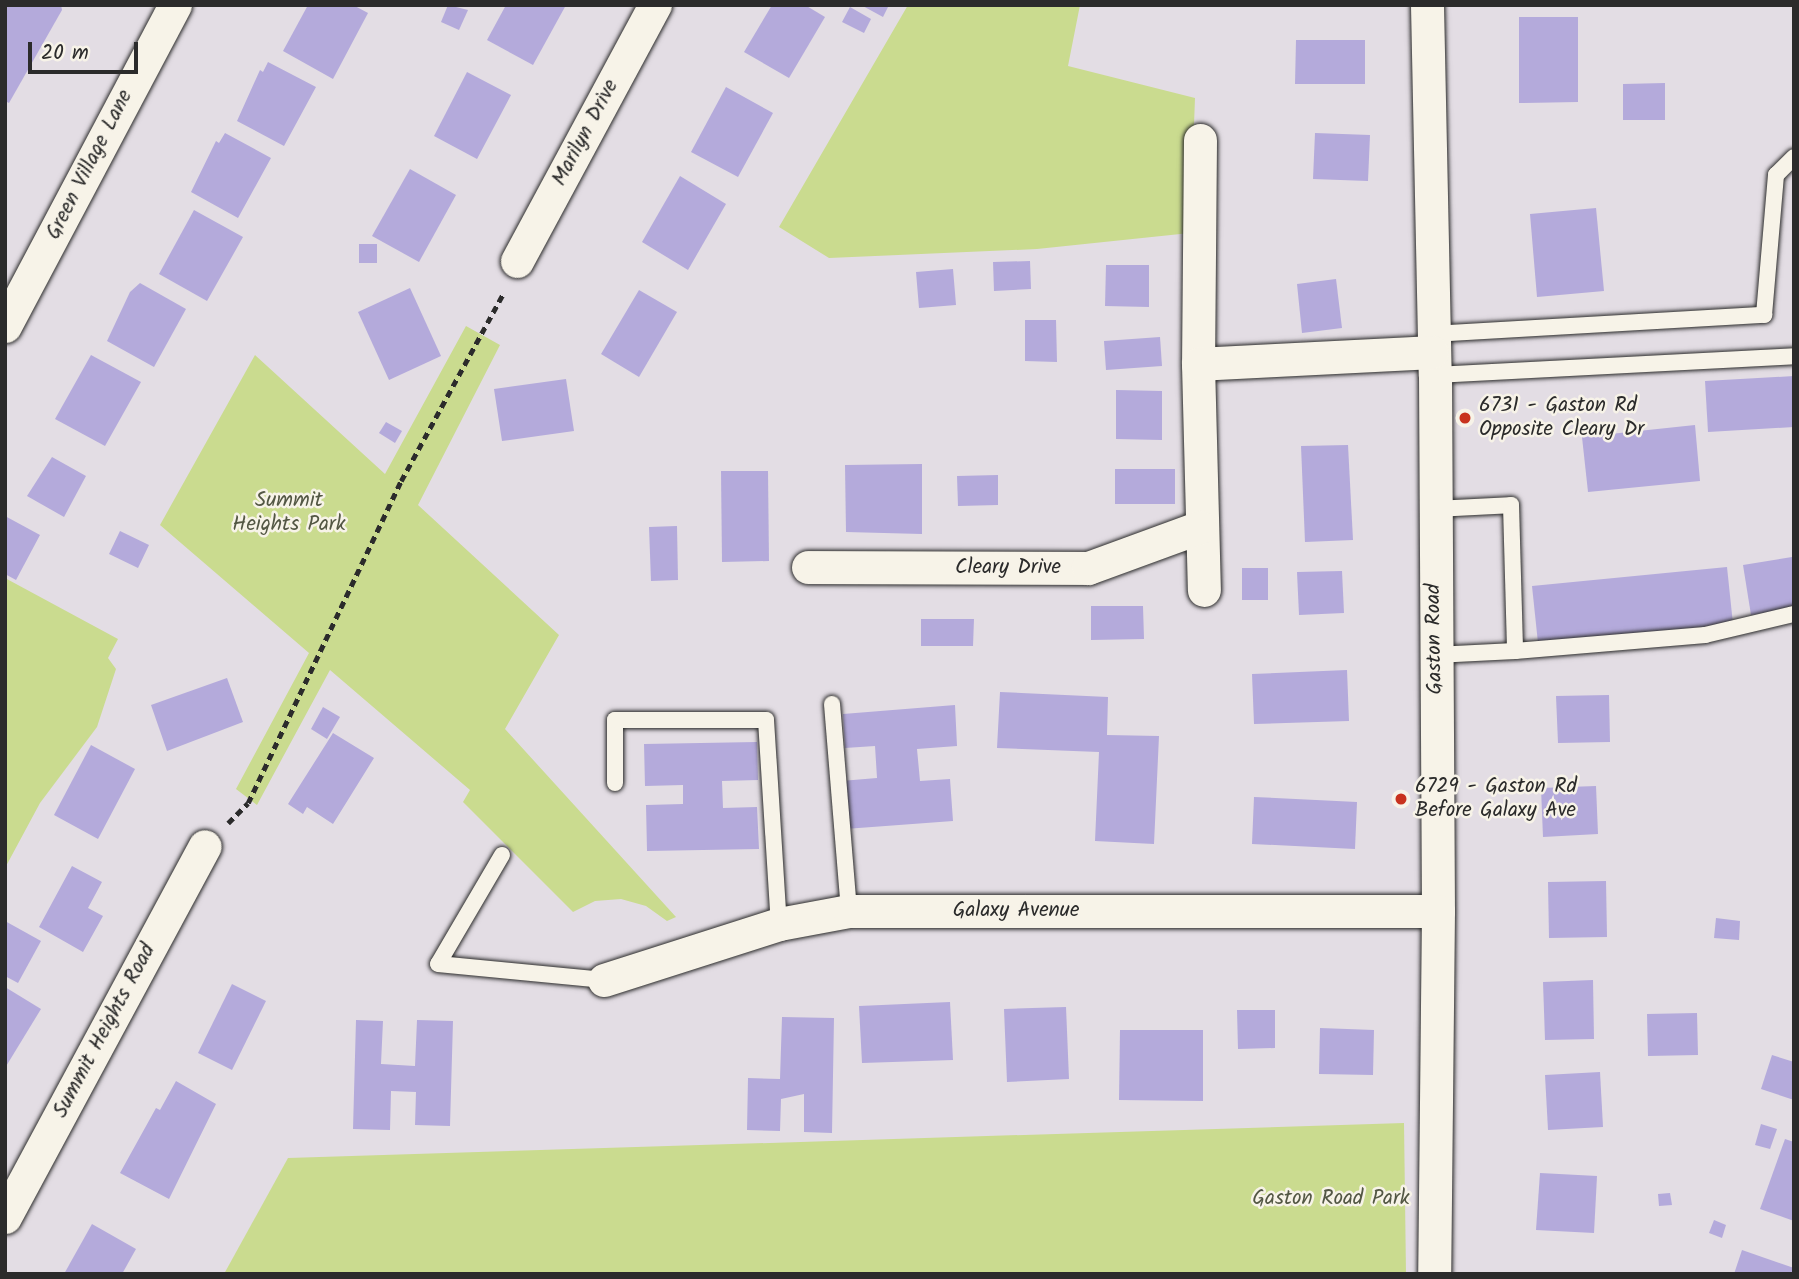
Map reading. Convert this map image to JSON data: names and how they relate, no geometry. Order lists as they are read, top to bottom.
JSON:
{
  "streets": {
    "street": [
      "Marilyn Drive",
      "Green Village Lane",
      "Cleary Drive",
      "Gaston Road",
      "Galaxy Avenue",
      "Summit Heights Road"
    ]
  },
  "crossings": [
    ["Gaston Road", "Galaxy Avenue"]
  ],
  "parks": ["Summit Heights Park", "Gaston Road Park"],
  "places": ["6731 - Gaston Rd Opposite Cleary Dr", "6729 - Gaston Rd Before Galaxy Ave"],
  "scale_bar": "20 m"
}
